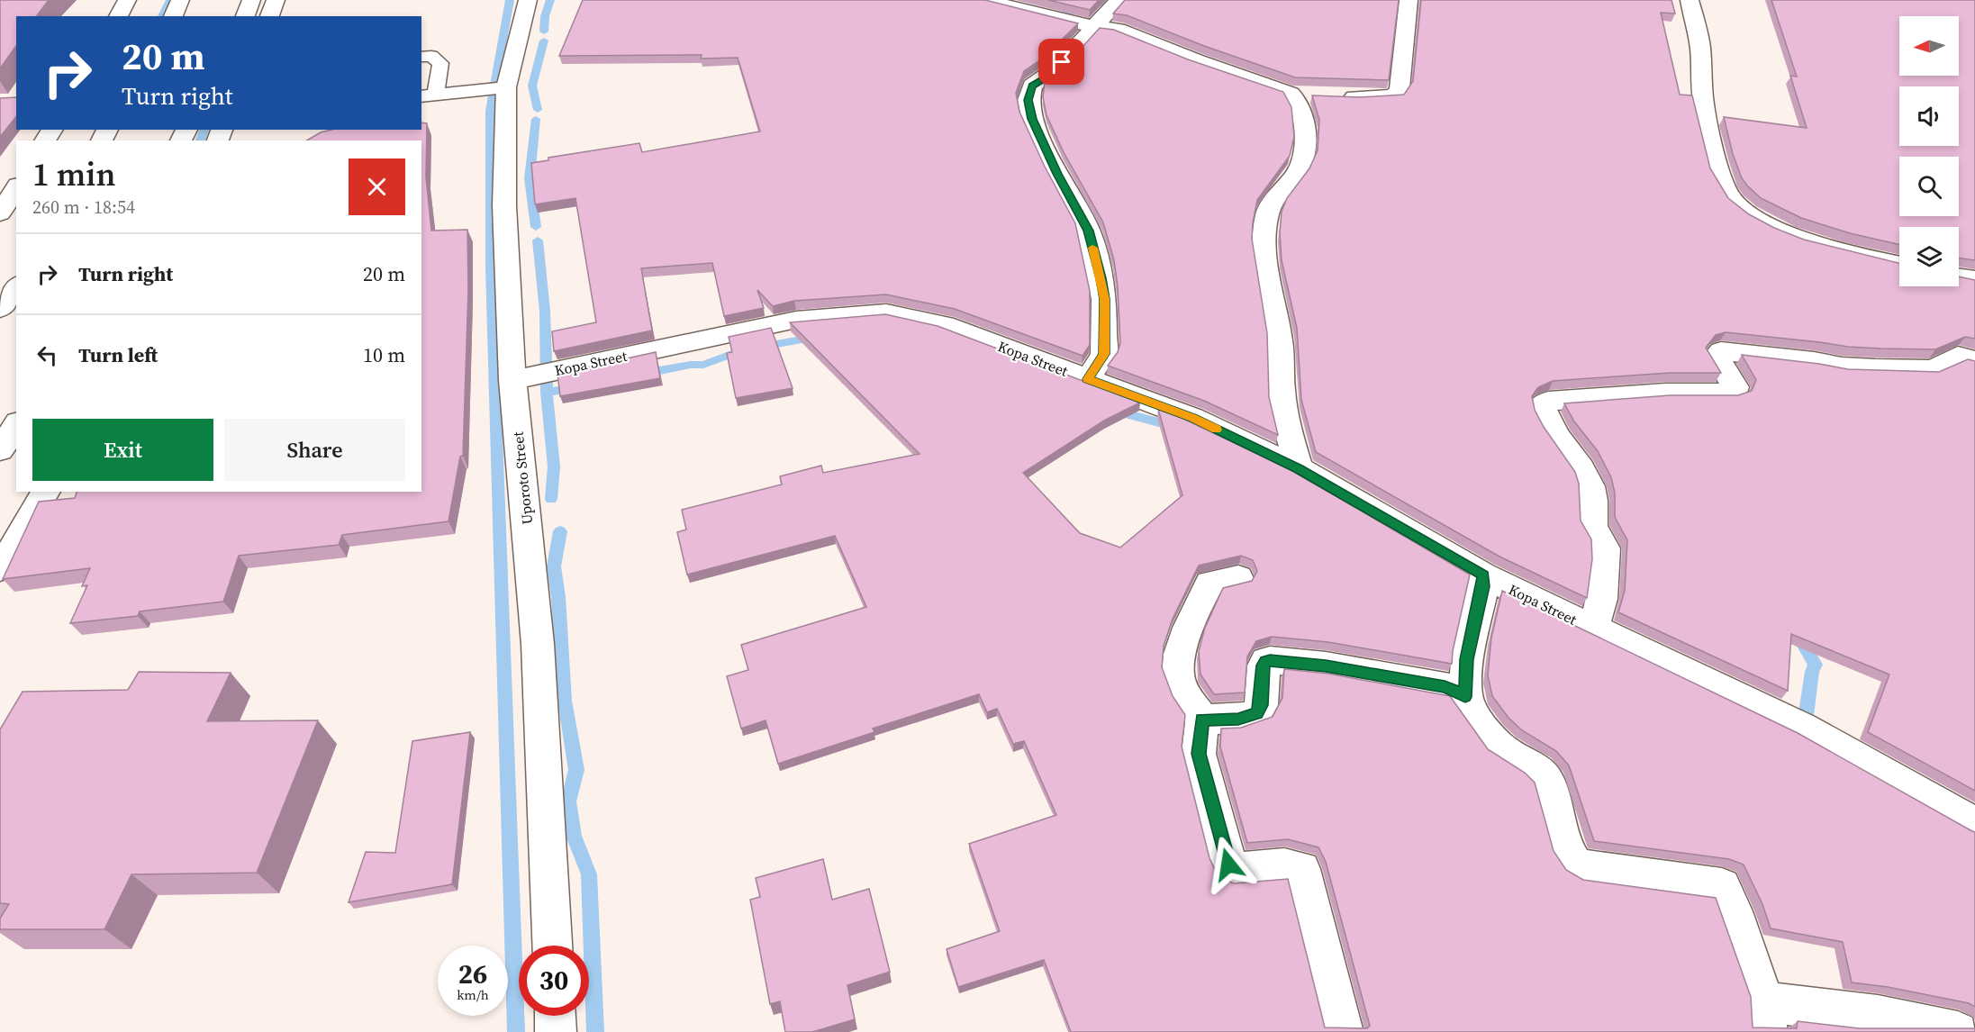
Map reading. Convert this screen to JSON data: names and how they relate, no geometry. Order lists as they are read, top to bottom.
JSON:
{
  "streets": {
    "main road": ["Kopa Street", "Uporoto Street"]
  },
  "crossings": [
    ["Kopa Street", "Uporoto Street"]
  ],
  "north": "left",
  "page": {
    "turn": ["20 m", "Turn right"],
    "heading": ["1 min", "260 m · 18:54"],
    "list": [
      {
        "name": "Turn right",
        "value": "20 m"
      },
      {
        "name": "Turn left",
        "value": "10 m"
      }
    ],
    "buttons": ["Exit", "Share"],
    "speed": "26 km/h",
    "limit": "30"
  }
}
